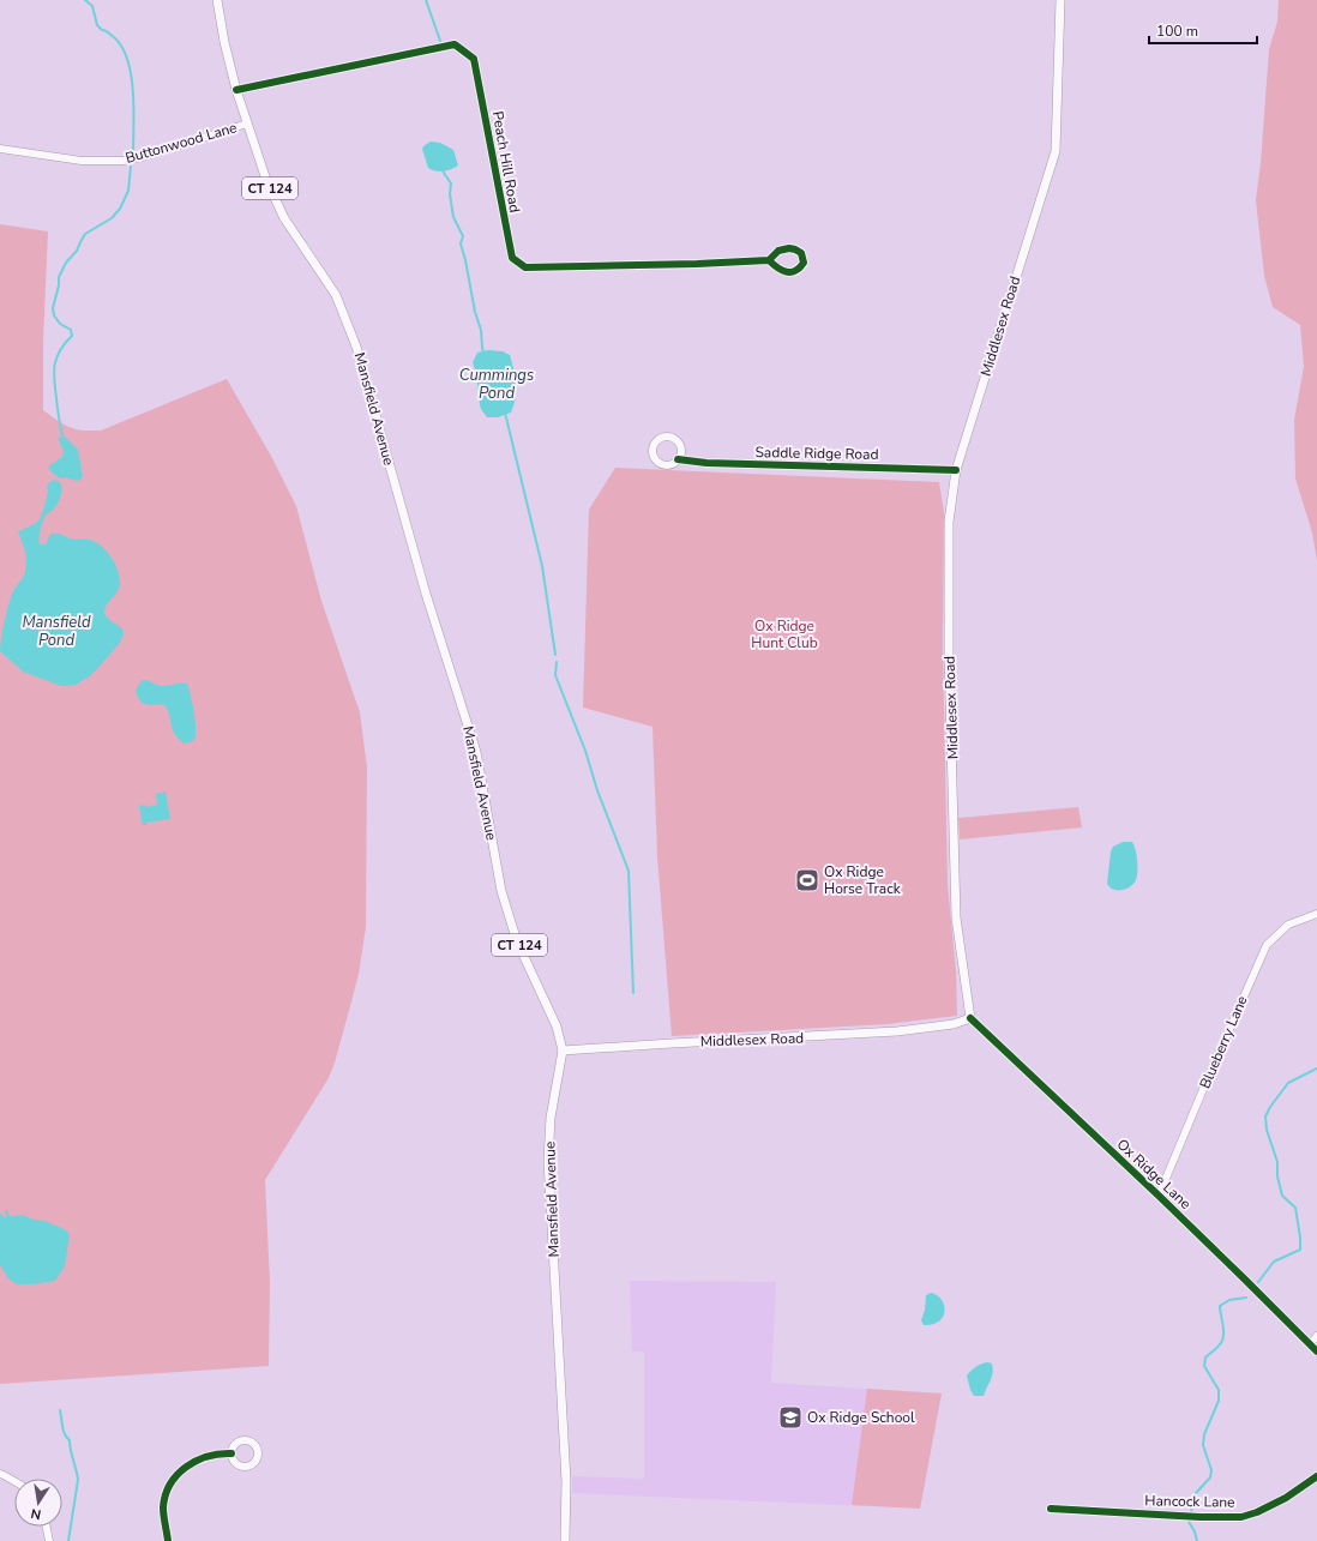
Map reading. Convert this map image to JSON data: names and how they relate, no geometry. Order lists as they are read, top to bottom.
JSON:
{
  "streets": {
    "main road": ["CT 124", "Middlesex Road", "Mansfield Avenue"],
    "street": [
      "Buttonwood Lane",
      "Peach Hill Road",
      "Saddle Ridge Road",
      "Blueberry Lane",
      "Ox Ridge Lane",
      "Hancock Lane"
    ]
  },
  "crossings": [
    ["Buttonwood Lane", "Mansfield Avenue"],
    ["Peach Hill Road", "Mansfield Avenue"],
    ["Middlesex Road", "Mansfield Avenue"],
    ["Middlesex Road", "Saddle Ridge Road"],
    ["Middlesex Road", "Ox Ridge Lane"],
    ["Blueberry Lane", "Ox Ridge Lane"]
  ],
  "water": ["Cummings Pond", "Mansfield Pond"],
  "parks": ["Ox Ridge Hunt Club"],
  "places": {
    "sports": ["Ox Ridge Horse Track"],
    "school or university": ["Ox Ridge School"]
  },
  "scale_bar": "100 m",
  "north": "bottom"
}
